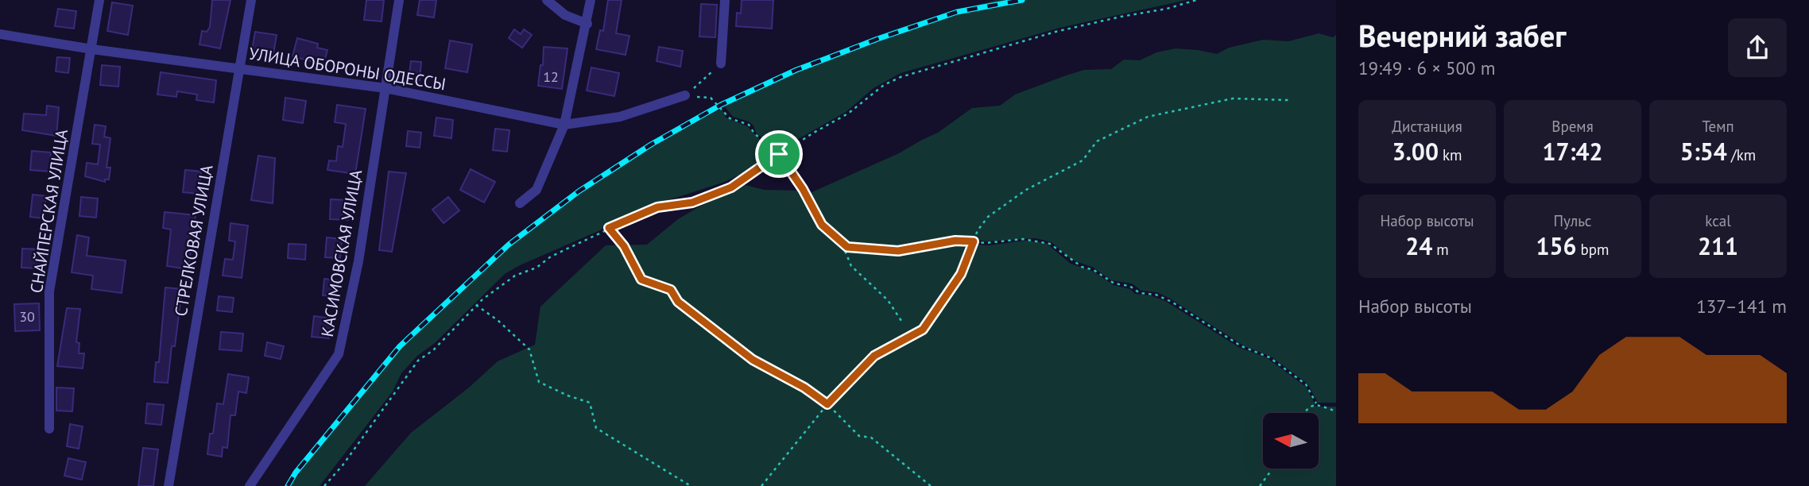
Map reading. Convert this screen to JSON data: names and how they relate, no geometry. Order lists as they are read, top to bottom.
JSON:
{
  "streets": {
    "street": [
      "УЛИЦА ОБОРОНЫ ОДЕССЫ",
      "СНАЙПЕРСКАЯ УЛИЦА",
      "СТРЕЛКОВАЯ УЛИЦА",
      "КАСИМОВСКАЯ УЛИЦА"
    ]
  },
  "crossings": [
    ["УЛИЦА ОБОРОНЫ ОДЕССЫ", "СНАЙПЕРСКАЯ УЛИЦА"],
    ["УЛИЦА ОБОРОНЫ ОДЕССЫ", "СТРЕЛКОВАЯ УЛИЦА"],
    ["УЛИЦА ОБОРОНЫ ОДЕССЫ", "КАСИМОВСКАЯ УЛИЦА"]
  ],
  "house_numbers": ["12", "30"],
  "north": "left",
  "page": {
    "heading": ["Вечерний забег", "19:49 · 6 × 500 m"],
    "stats": [
      ["Дистанция", "3.00 km"],
      ["Время", "17:42"],
      ["Темп", "5:54 /km"],
      ["Набор высоты", "24 m"],
      ["Пульс", "156 bpm"],
      ["kcal", "211"]
    ],
    "chart": ["Набор высоты", "137–141 m"]
  }
}
